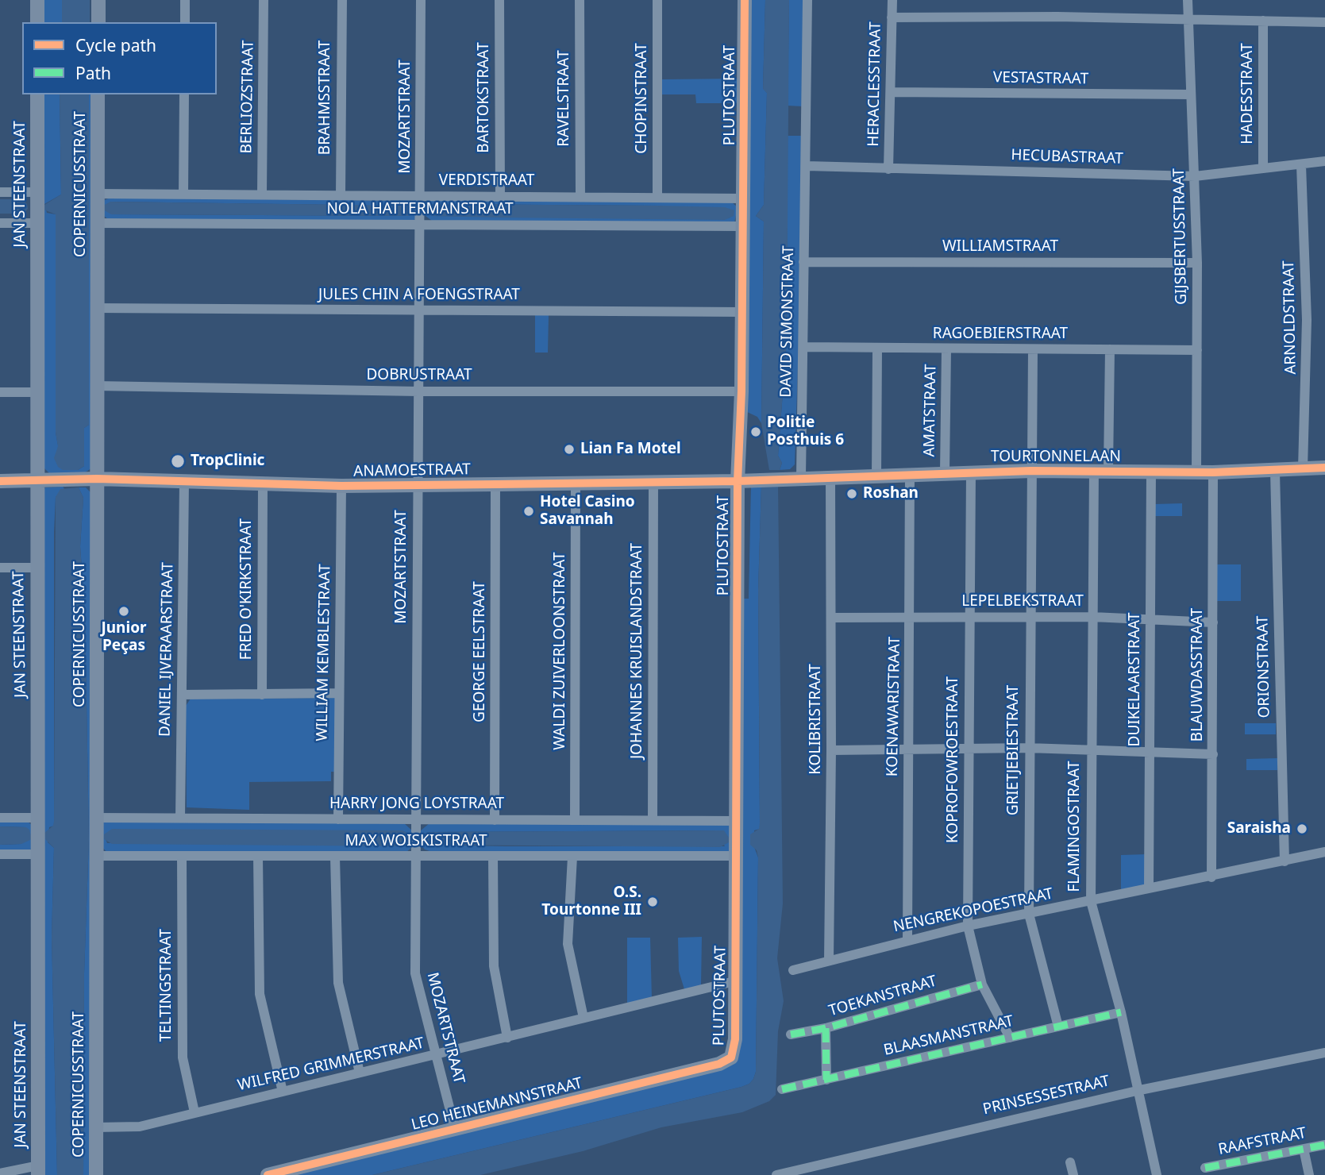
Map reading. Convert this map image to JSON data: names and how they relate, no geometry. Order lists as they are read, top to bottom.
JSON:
{
  "streets": {
    "street": [
      "VESTASTRAAT",
      "HERACLESSTRAAT",
      "HADESSTRAAT",
      "PLUTOSTRAAT",
      "BERLIOZSTRAAT",
      "BRAHMSSTRAAT",
      "BARTOKSTRAAT",
      "RAVELSTRAAT",
      "CHOPINSTRAAT",
      "MOZARTSTRAAT",
      "HECUBASTRAAT",
      "VERDISTRAAT",
      "JAN STEENSTRAAT",
      "COPERNICUSSTRAAT",
      "NOLA HATTERMANSTRAAT",
      "GIJSBERTUSSTRAAT",
      "WILLIAMSTRAAT",
      "JULES CHIN A FOENGSTRAAT",
      "ARNOLDSTRAAT",
      "DAVID SIMONSTRAAT",
      "RAGOEBIERSTRAAT",
      "DOBRUSTRAAT",
      "AMATSTRAAT",
      "TOURTONNELAAN",
      "ANAMOESTRAAT",
      "FRED O'KIRKSTRAAT",
      "LEPELBEKSTRAAT",
      "DANIEL IJVERAARSTRAAT",
      "WALDI ZUIVERLOONSTRAAT",
      "JOHANNES KRUISLANDSTRAAT",
      "GEORGE EELSTRAAT",
      "WILLIAM KEMBLESTRAAT",
      "ORIONSTRAAT",
      "BLAUWDASSTRAAT",
      "DUIKELAARSTRAAT",
      "KOENAWARISTRAAT",
      "KOLIBRISTRAAT",
      "GRIETJEBIESTRAAT",
      "KOPROFOWROESTRAAT",
      "HARRY JONG LOYSTRAAT",
      "FLAMINGOSTRAAT",
      "MAX WOISKISTRAAT",
      "NENGREKOPOESTRAAT",
      "TELTINGSTRAAT",
      "TOEKANSTRAAT",
      "BLAASMANSTRAAT",
      "WILFRED GRIMMERSTRAAT",
      "PRINSESSESTRAAT",
      "LEO HEINEMANNSTRAAT",
      "RAAFSTRAAT"
    ]
  },
  "crossings": [
    ["VESTASTRAAT", "HERACLESSTRAAT"],
    ["VESTASTRAAT", "GIJSBERTUSSTRAAT"],
    ["HERACLESSTRAAT", "HECUBASTRAAT"],
    ["HADESSTRAAT", "HECUBASTRAAT"],
    ["PLUTOSTRAAT", "VERDISTRAAT"],
    ["PLUTOSTRAAT", "NOLA HATTERMANSTRAAT"],
    ["PLUTOSTRAAT", "JULES CHIN A FOENGSTRAAT"],
    ["PLUTOSTRAAT", "DOBRUSTRAAT"],
    ["PLUTOSTRAAT", "ANAMOESTRAAT"],
    ["PLUTOSTRAAT", "HARRY JONG LOYSTRAAT"],
    ["PLUTOSTRAAT", "MAX WOISKISTRAAT"],
    ["PLUTOSTRAAT", "WILFRED GRIMMERSTRAAT"],
    ["PLUTOSTRAAT", "LEO HEINEMANNSTRAAT"],
    ["BERLIOZSTRAAT", "VERDISTRAAT"],
    ["BRAHMSSTRAAT", "VERDISTRAAT"],
    ["BARTOKSTRAAT", "VERDISTRAAT"],
    ["RAVELSTRAAT", "VERDISTRAAT"],
    ["CHOPINSTRAAT", "VERDISTRAAT"],
    ["MOZARTSTRAAT", "VERDISTRAAT"],
    ["MOZARTSTRAAT", "NOLA HATTERMANSTRAAT"],
    ["MOZARTSTRAAT", "JULES CHIN A FOENGSTRAAT"],
    ["MOZARTSTRAAT", "DOBRUSTRAAT"],
    ["MOZARTSTRAAT", "ANAMOESTRAAT"],
    ["MOZARTSTRAAT", "HARRY JONG LOYSTRAAT"],
    ["MOZARTSTRAAT", "MAX WOISKISTRAAT"],
    ["MOZARTSTRAAT", "WILFRED GRIMMERSTRAAT"],
    ["MOZARTSTRAAT", "LEO HEINEMANNSTRAAT"],
    ["HECUBASTRAAT", "GIJSBERTUSSTRAAT"],
    ["HECUBASTRAAT", "ARNOLDSTRAAT"],
    ["HECUBASTRAAT", "DAVID SIMONSTRAAT"],
    ["VERDISTRAAT", "COPERNICUSSTRAAT"],
    ["JAN STEENSTRAAT", "ANAMOESTRAAT"],
    ["COPERNICUSSTRAAT", "NOLA HATTERMANSTRAAT"],
    ["COPERNICUSSTRAAT", "JULES CHIN A FOENGSTRAAT"],
    ["COPERNICUSSTRAAT", "DOBRUSTRAAT"],
    ["COPERNICUSSTRAAT", "ANAMOESTRAAT"],
    ["COPERNICUSSTRAAT", "HARRY JONG LOYSTRAAT"],
    ["COPERNICUSSTRAAT", "MAX WOISKISTRAAT"],
    ["COPERNICUSSTRAAT", "WILFRED GRIMMERSTRAAT"],
    ["GIJSBERTUSSTRAAT", "WILLIAMSTRAAT"],
    ["GIJSBERTUSSTRAAT", "RAGOEBIERSTRAAT"],
    ["GIJSBERTUSSTRAAT", "TOURTONNELAAN"],
    ["WILLIAMSTRAAT", "DAVID SIMONSTRAAT"],
    ["ARNOLDSTRAAT", "TOURTONNELAAN"],
    ["DAVID SIMONSTRAAT", "RAGOEBIERSTRAAT"],
    ["DAVID SIMONSTRAAT", "TOURTONNELAAN"],
    ["DAVID SIMONSTRAAT", "ANAMOESTRAAT"],
    ["RAGOEBIERSTRAAT", "AMATSTRAAT"],
    ["RAGOEBIERSTRAAT", "GRIETJEBIESTRAAT"],
    ["RAGOEBIERSTRAAT", "FLAMINGOSTRAAT"],
    ["AMATSTRAAT", "TOURTONNELAAN"],
    ["TOURTONNELAAN", "ANAMOESTRAAT"],
    ["TOURTONNELAAN", "ORIONSTRAAT"],
    ["TOURTONNELAAN", "BLAUWDASSTRAAT"],
    ["TOURTONNELAAN", "DUIKELAARSTRAAT"],
    ["TOURTONNELAAN", "KOENAWARISTRAAT"],
    ["TOURTONNELAAN", "KOLIBRISTRAAT"],
    ["TOURTONNELAAN", "GRIETJEBIESTRAAT"],
    ["TOURTONNELAAN", "KOPROFOWROESTRAAT"],
    ["TOURTONNELAAN", "FLAMINGOSTRAAT"],
    ["ANAMOESTRAAT", "FRED O'KIRKSTRAAT"],
    ["ANAMOESTRAAT", "DANIEL IJVERAARSTRAAT"],
    ["ANAMOESTRAAT", "WALDI ZUIVERLOONSTRAAT"],
    ["ANAMOESTRAAT", "JOHANNES KRUISLANDSTRAAT"],
    ["ANAMOESTRAAT", "GEORGE EELSTRAAT"],
    ["ANAMOESTRAAT", "WILLIAM KEMBLESTRAAT"],
    ["LEPELBEKSTRAAT", "BLAUWDASSTRAAT"],
    ["LEPELBEKSTRAAT", "DUIKELAARSTRAAT"],
    ["LEPELBEKSTRAAT", "KOENAWARISTRAAT"],
    ["LEPELBEKSTRAAT", "KOLIBRISTRAAT"],
    ["LEPELBEKSTRAAT", "GRIETJEBIESTRAAT"],
    ["LEPELBEKSTRAAT", "KOPROFOWROESTRAAT"],
    ["LEPELBEKSTRAAT", "FLAMINGOSTRAAT"],
    ["DANIEL IJVERAARSTRAAT", "HARRY JONG LOYSTRAAT"],
    ["WALDI ZUIVERLOONSTRAAT", "HARRY JONG LOYSTRAAT"],
    ["JOHANNES KRUISLANDSTRAAT", "HARRY JONG LOYSTRAAT"],
    ["GEORGE EELSTRAAT", "HARRY JONG LOYSTRAAT"],
    ["WILLIAM KEMBLESTRAAT", "HARRY JONG LOYSTRAAT"],
    ["ORIONSTRAAT", "NENGREKOPOESTRAAT"],
    ["BLAUWDASSTRAAT", "NENGREKOPOESTRAAT"],
    ["DUIKELAARSTRAAT", "NENGREKOPOESTRAAT"],
    ["KOENAWARISTRAAT", "NENGREKOPOESTRAAT"],
    ["KOLIBRISTRAAT", "NENGREKOPOESTRAAT"],
    ["GRIETJEBIESTRAAT", "NENGREKOPOESTRAAT"],
    ["GRIETJEBIESTRAAT", "BLAASMANSTRAAT"],
    ["KOPROFOWROESTRAAT", "NENGREKOPOESTRAAT"],
    ["KOPROFOWROESTRAAT", "TOEKANSTRAAT"],
    ["KOPROFOWROESTRAAT", "BLAASMANSTRAAT"],
    ["FLAMINGOSTRAAT", "NENGREKOPOESTRAAT"],
    ["FLAMINGOSTRAAT", "BLAASMANSTRAAT"],
    ["FLAMINGOSTRAAT", "PRINSESSESTRAAT"],
    ["MAX WOISKISTRAAT", "TELTINGSTRAAT"],
    ["TELTINGSTRAAT", "WILFRED GRIMMERSTRAAT"]
  ],
  "places": [
    "Politie Posthuis 6",
    "Lian Fa Motel",
    "TropClinic",
    "Roshan",
    "Hotel Casino Savannah",
    "Junior Peças",
    "Saraisha",
    "O.S. Tourtonne III"
  ],
  "legend": ["Cycle path", "Path"]
}
